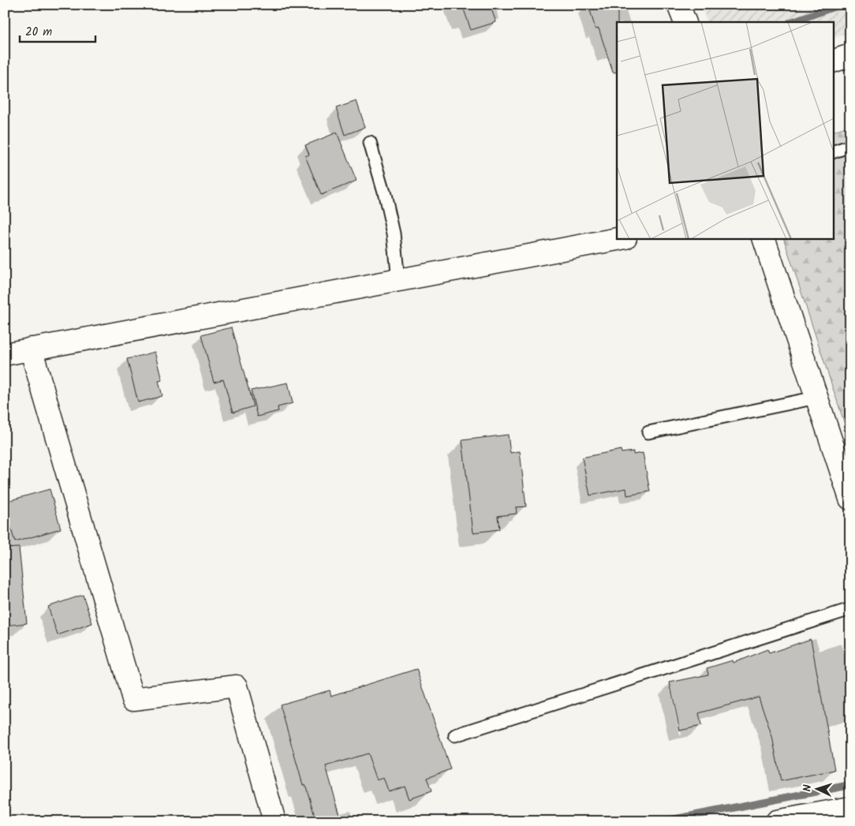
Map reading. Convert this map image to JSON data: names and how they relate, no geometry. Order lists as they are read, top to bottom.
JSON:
{
  "scale_bar": "20 m",
  "north": "left"
}
